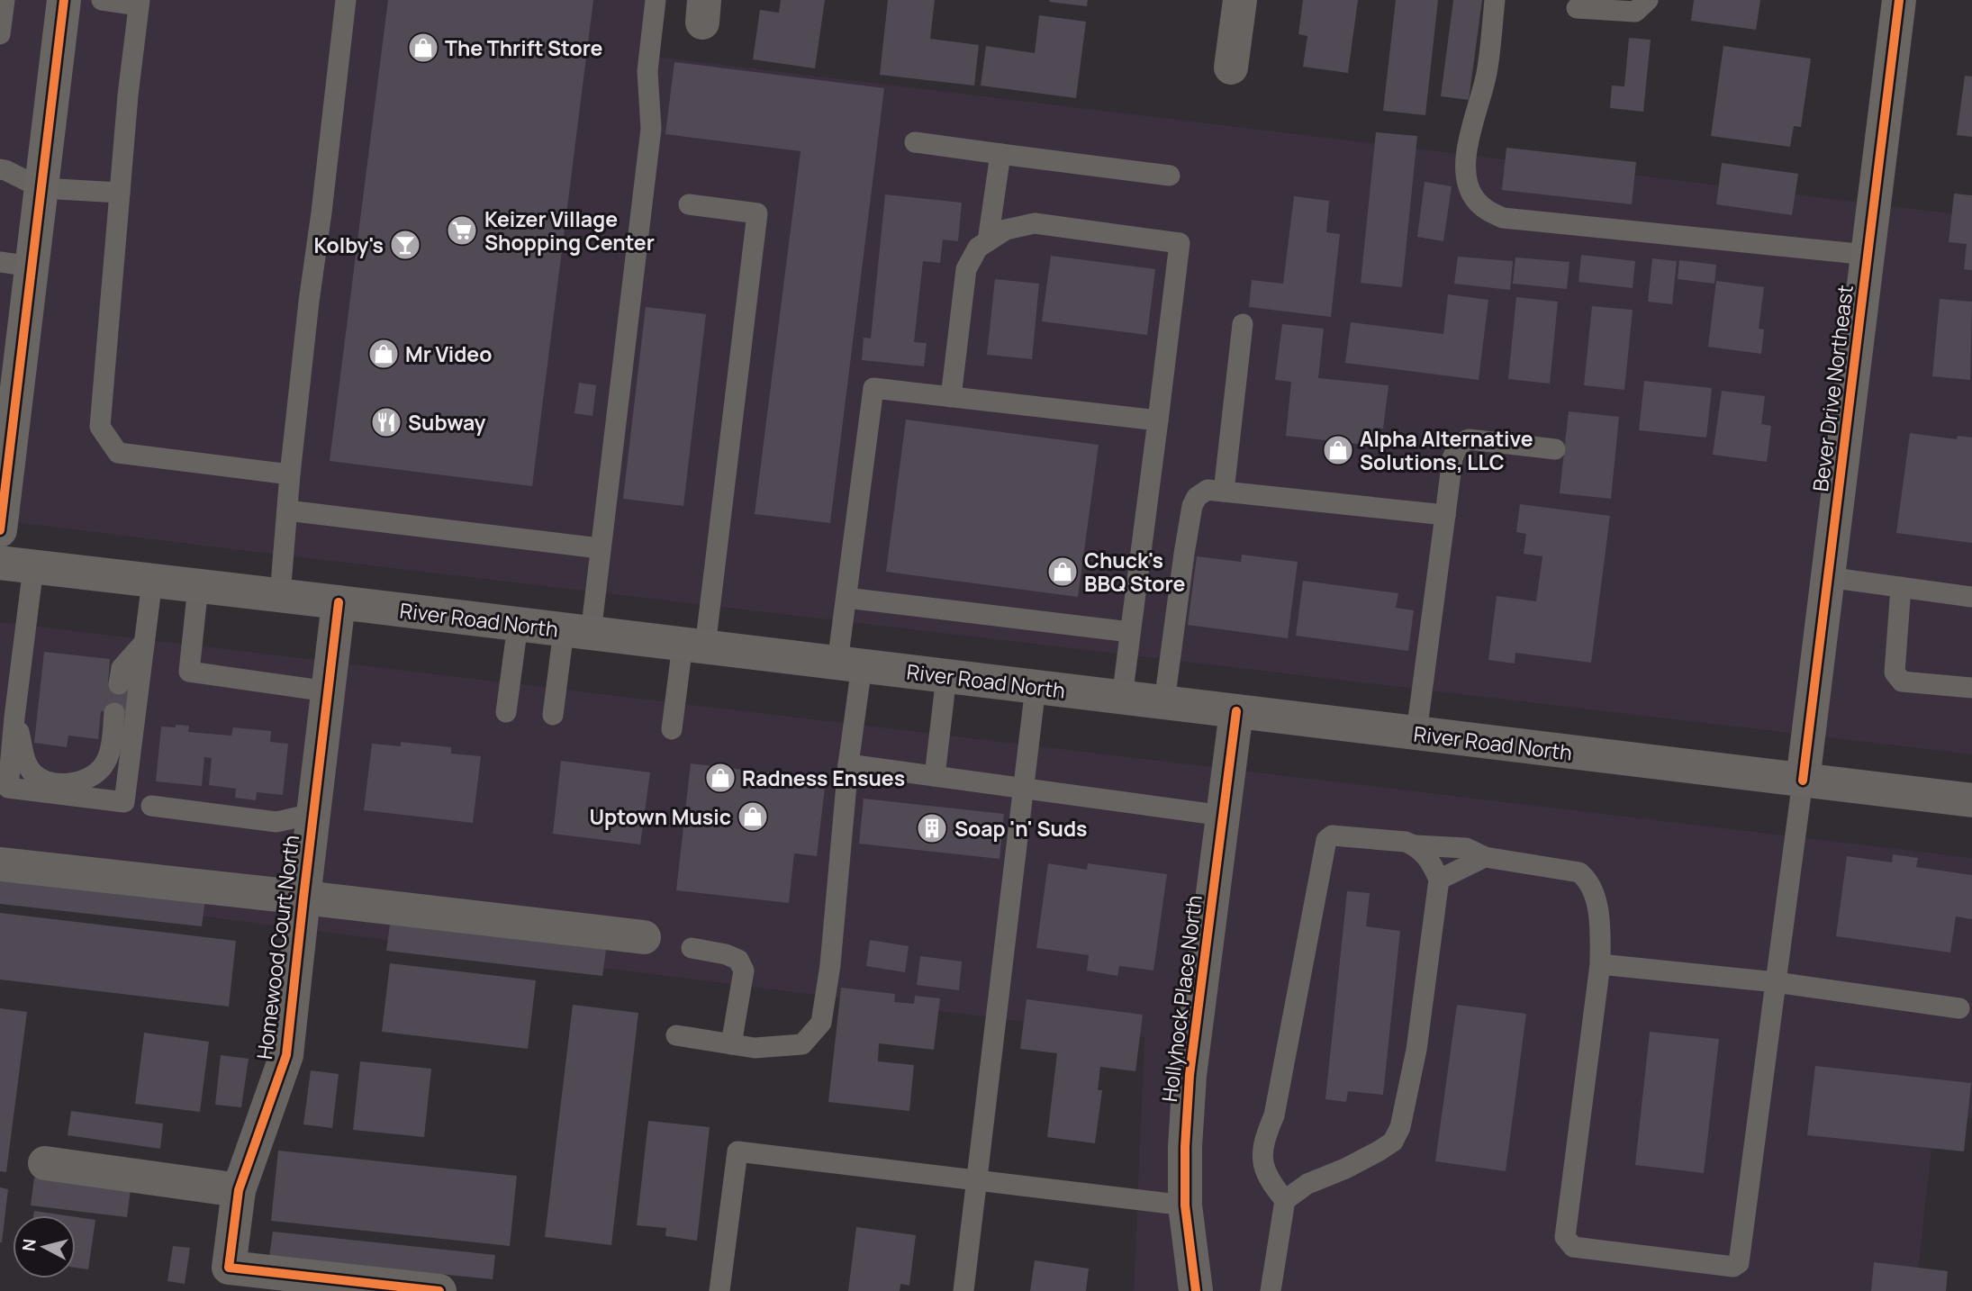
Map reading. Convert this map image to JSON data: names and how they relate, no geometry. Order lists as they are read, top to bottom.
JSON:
{
  "streets": {
    "main road": ["River Road North"],
    "street": ["Bever Drive Northeast", "Homewood Court North", "Hollyhock Place North"]
  },
  "crossings": [
    ["Bever Drive Northeast", "River Road North"],
    ["River Road North", "Homewood Court North"],
    ["River Road North", "Hollyhock Place North"]
  ],
  "places": {
    "shop": [
      "The Thrift Store",
      "Mr Video",
      "Alpha Alternative Solutions, LLC",
      "Chuck's BBQ Store",
      "Radness Ensues",
      "Uptown Music"
    ],
    "supermarket": ["Keizer Village Shopping Center"],
    "bar": ["Kolby's"],
    "restaurant": ["Subway"],
    "building": ["Soap 'n' Suds"]
  },
  "north": "left"
}
